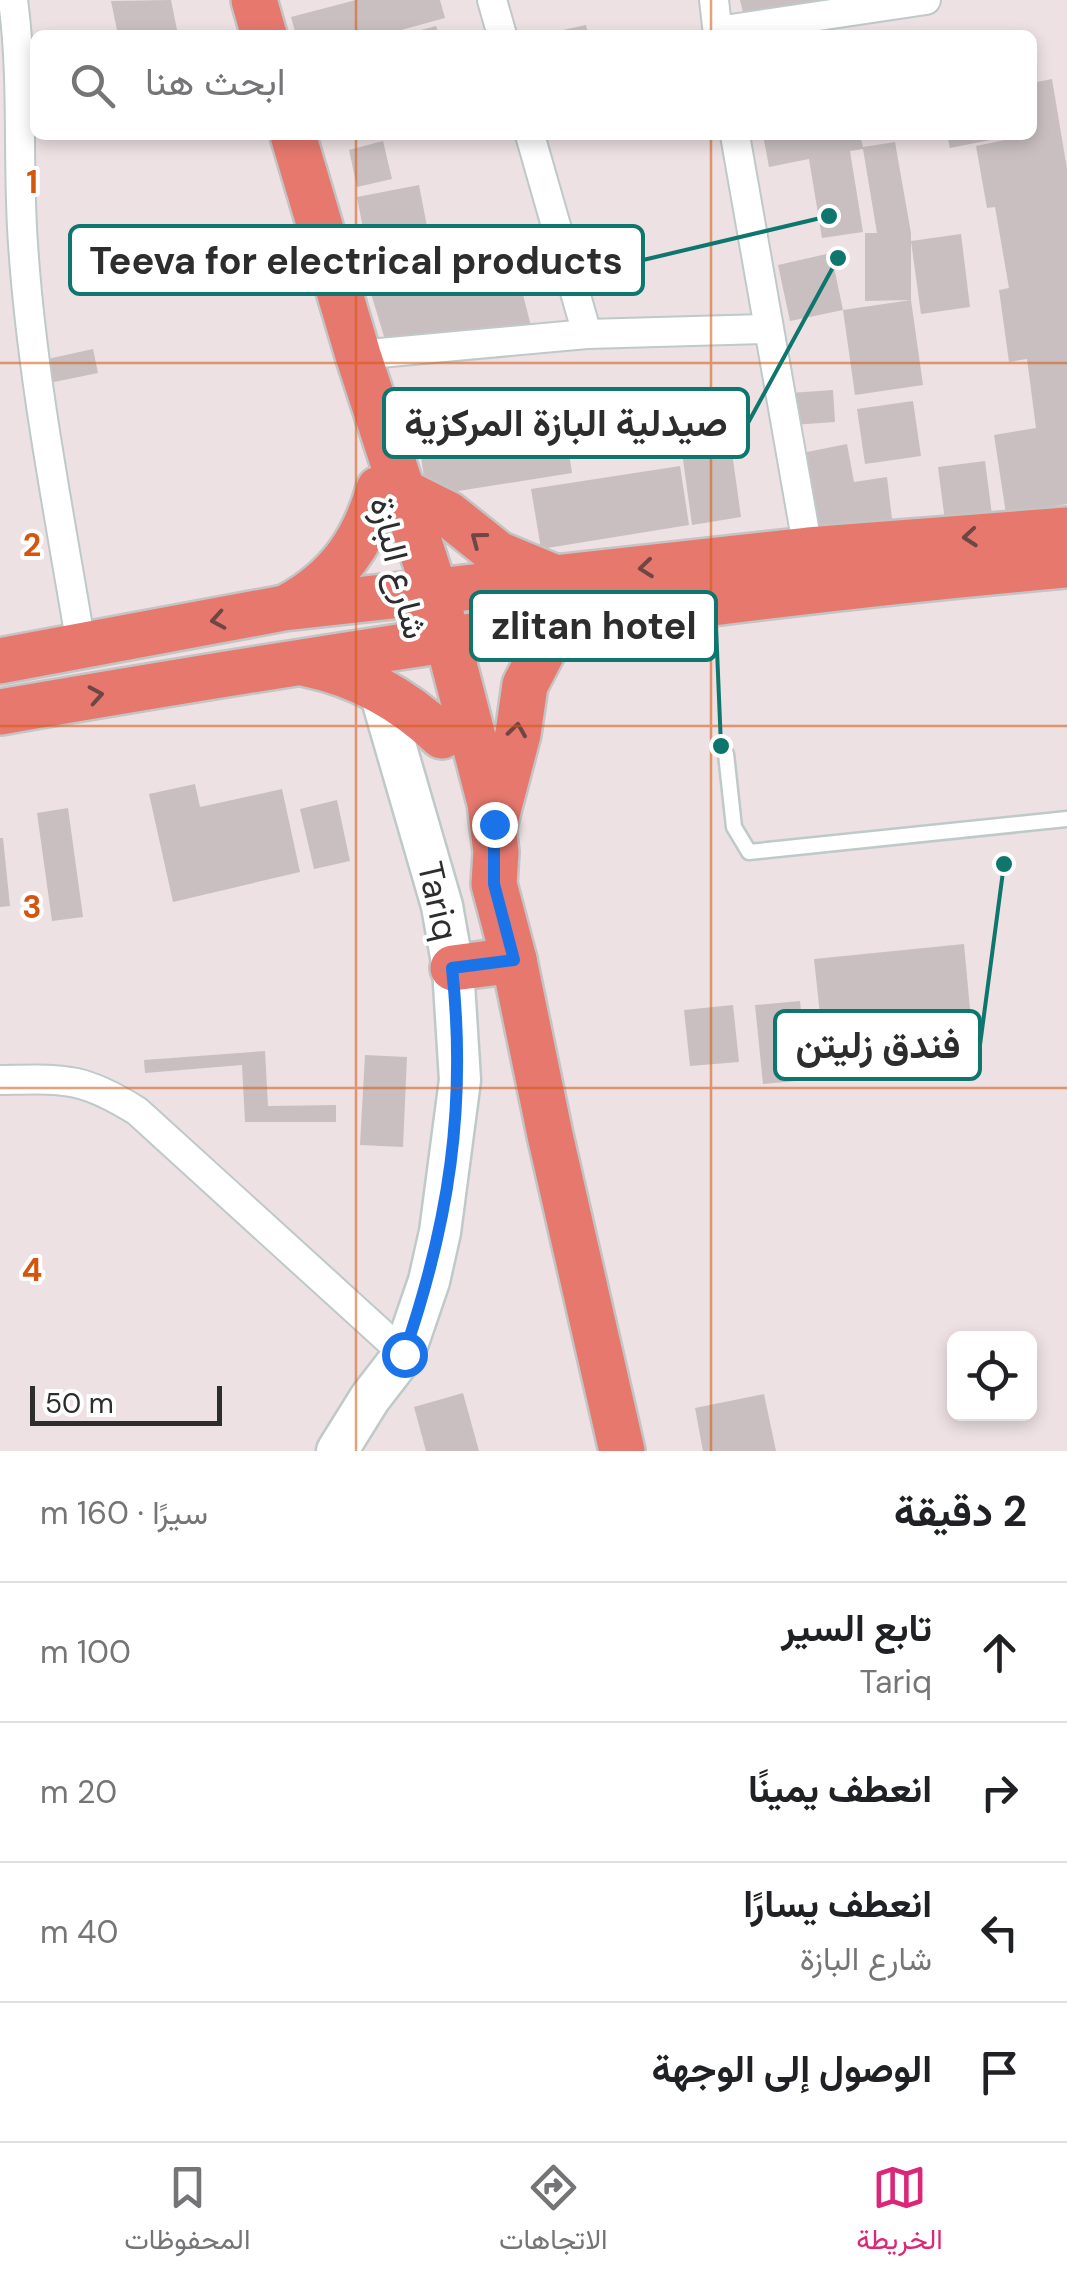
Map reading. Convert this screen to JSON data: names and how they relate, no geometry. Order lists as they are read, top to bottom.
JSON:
{
  "streets": {
    "main road": ["شارع البازة", "Tariq"]
  },
  "places": [
    "Teeva for electrical products",
    "صيدلية البازة المركزية",
    "zlitan hotel",
    "فندق زليتن"
  ],
  "scale_bar": "50 m",
  "page": {
    "search": "ابحث هنا",
    "scale": "50 m",
    "heading": ["2 دقيقة", "سيرًا · 160 m"],
    "list": [
      ["تابع السير", "Tariq", "100 m"],
      ["انعطف يمينًا", "20 m"],
      ["انعطف يسارًا", "شارع البازة", "40 m"],
      "الوصول إلى الوجهة"
    ],
    "nav": ["الخريطة", "الاتجاهات", "المحفوظات"]
  },
  "grid": {
    "rows": [
      "1",
      "2",
      "3",
      "4"
    ]
  }
}
